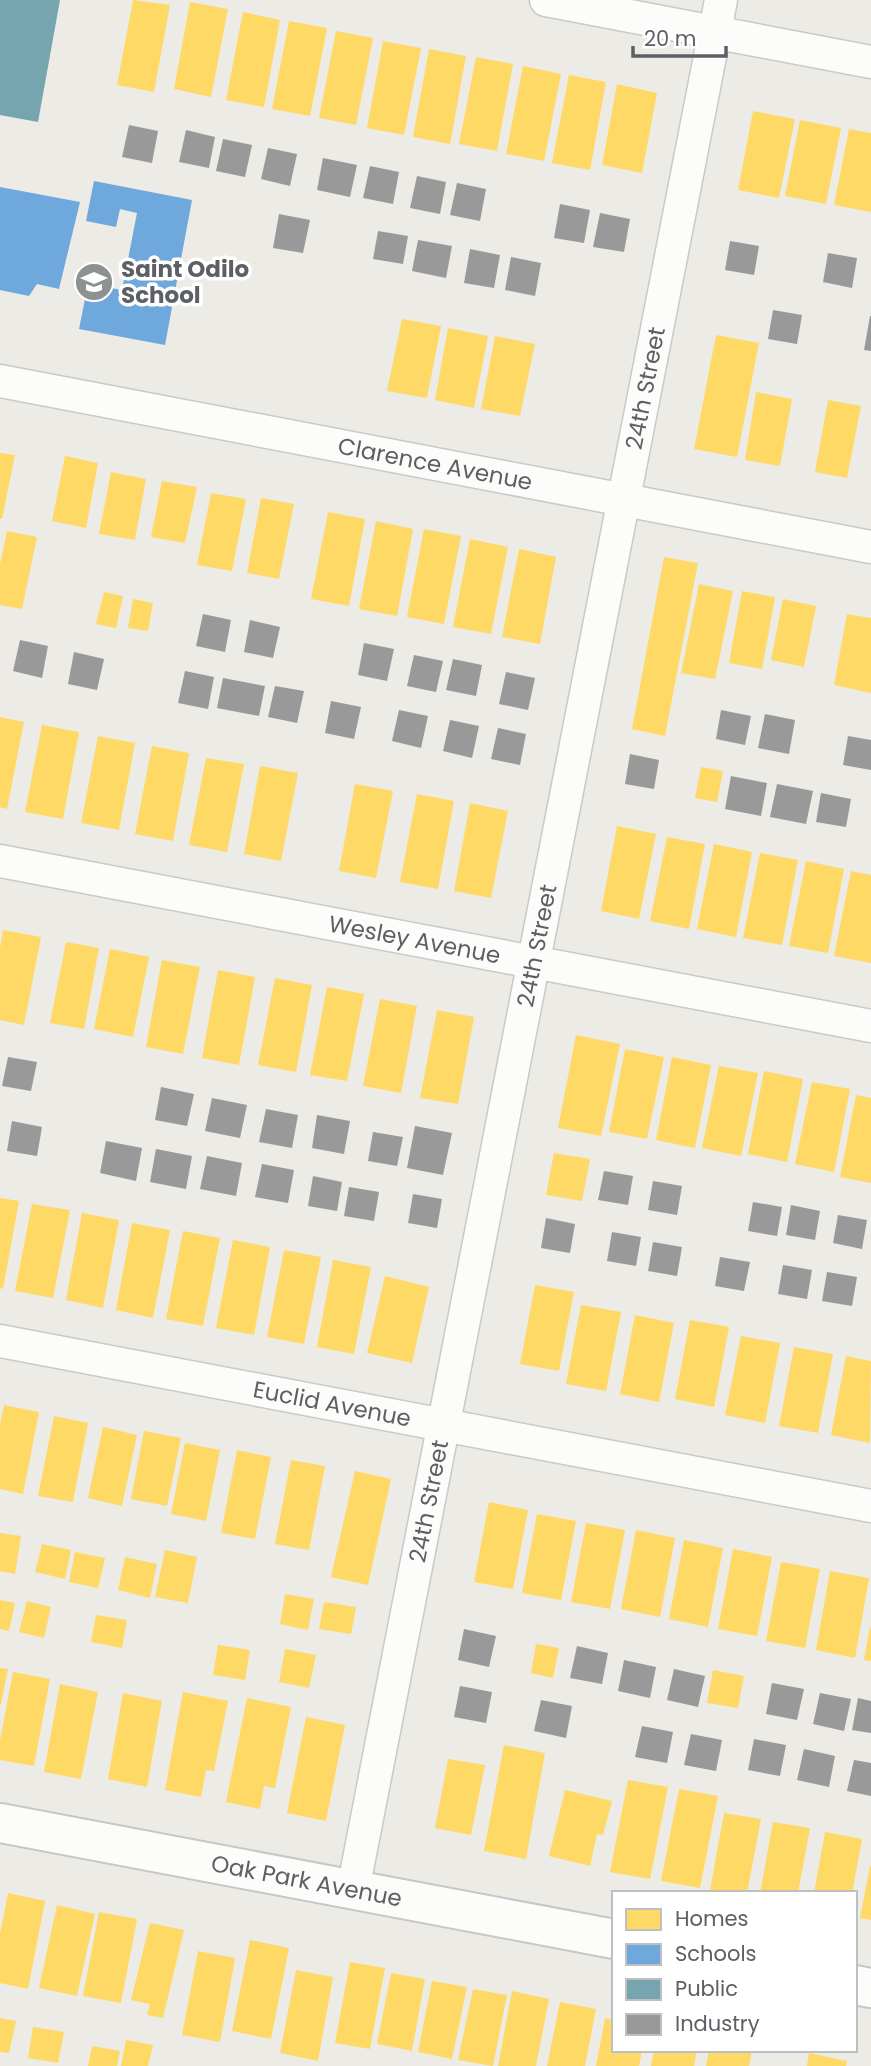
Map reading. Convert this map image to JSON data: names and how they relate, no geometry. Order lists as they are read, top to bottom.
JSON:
{
  "streets": {
    "street": [
      "24th Street",
      "Clarence Avenue",
      "Wesley Avenue",
      "Euclid Avenue",
      "Oak Park Avenue"
    ]
  },
  "crossings": [
    ["24th Street", "Clarence Avenue"],
    ["24th Street", "Wesley Avenue"],
    ["24th Street", "Euclid Avenue"],
    ["24th Street", "Oak Park Avenue"]
  ],
  "places": {
    "school or university": ["Saint Odilo School"]
  },
  "legend": [
    "Homes",
    "Schools",
    "Public",
    "Industry"
  ],
  "scale_bar": "20 m"
}
